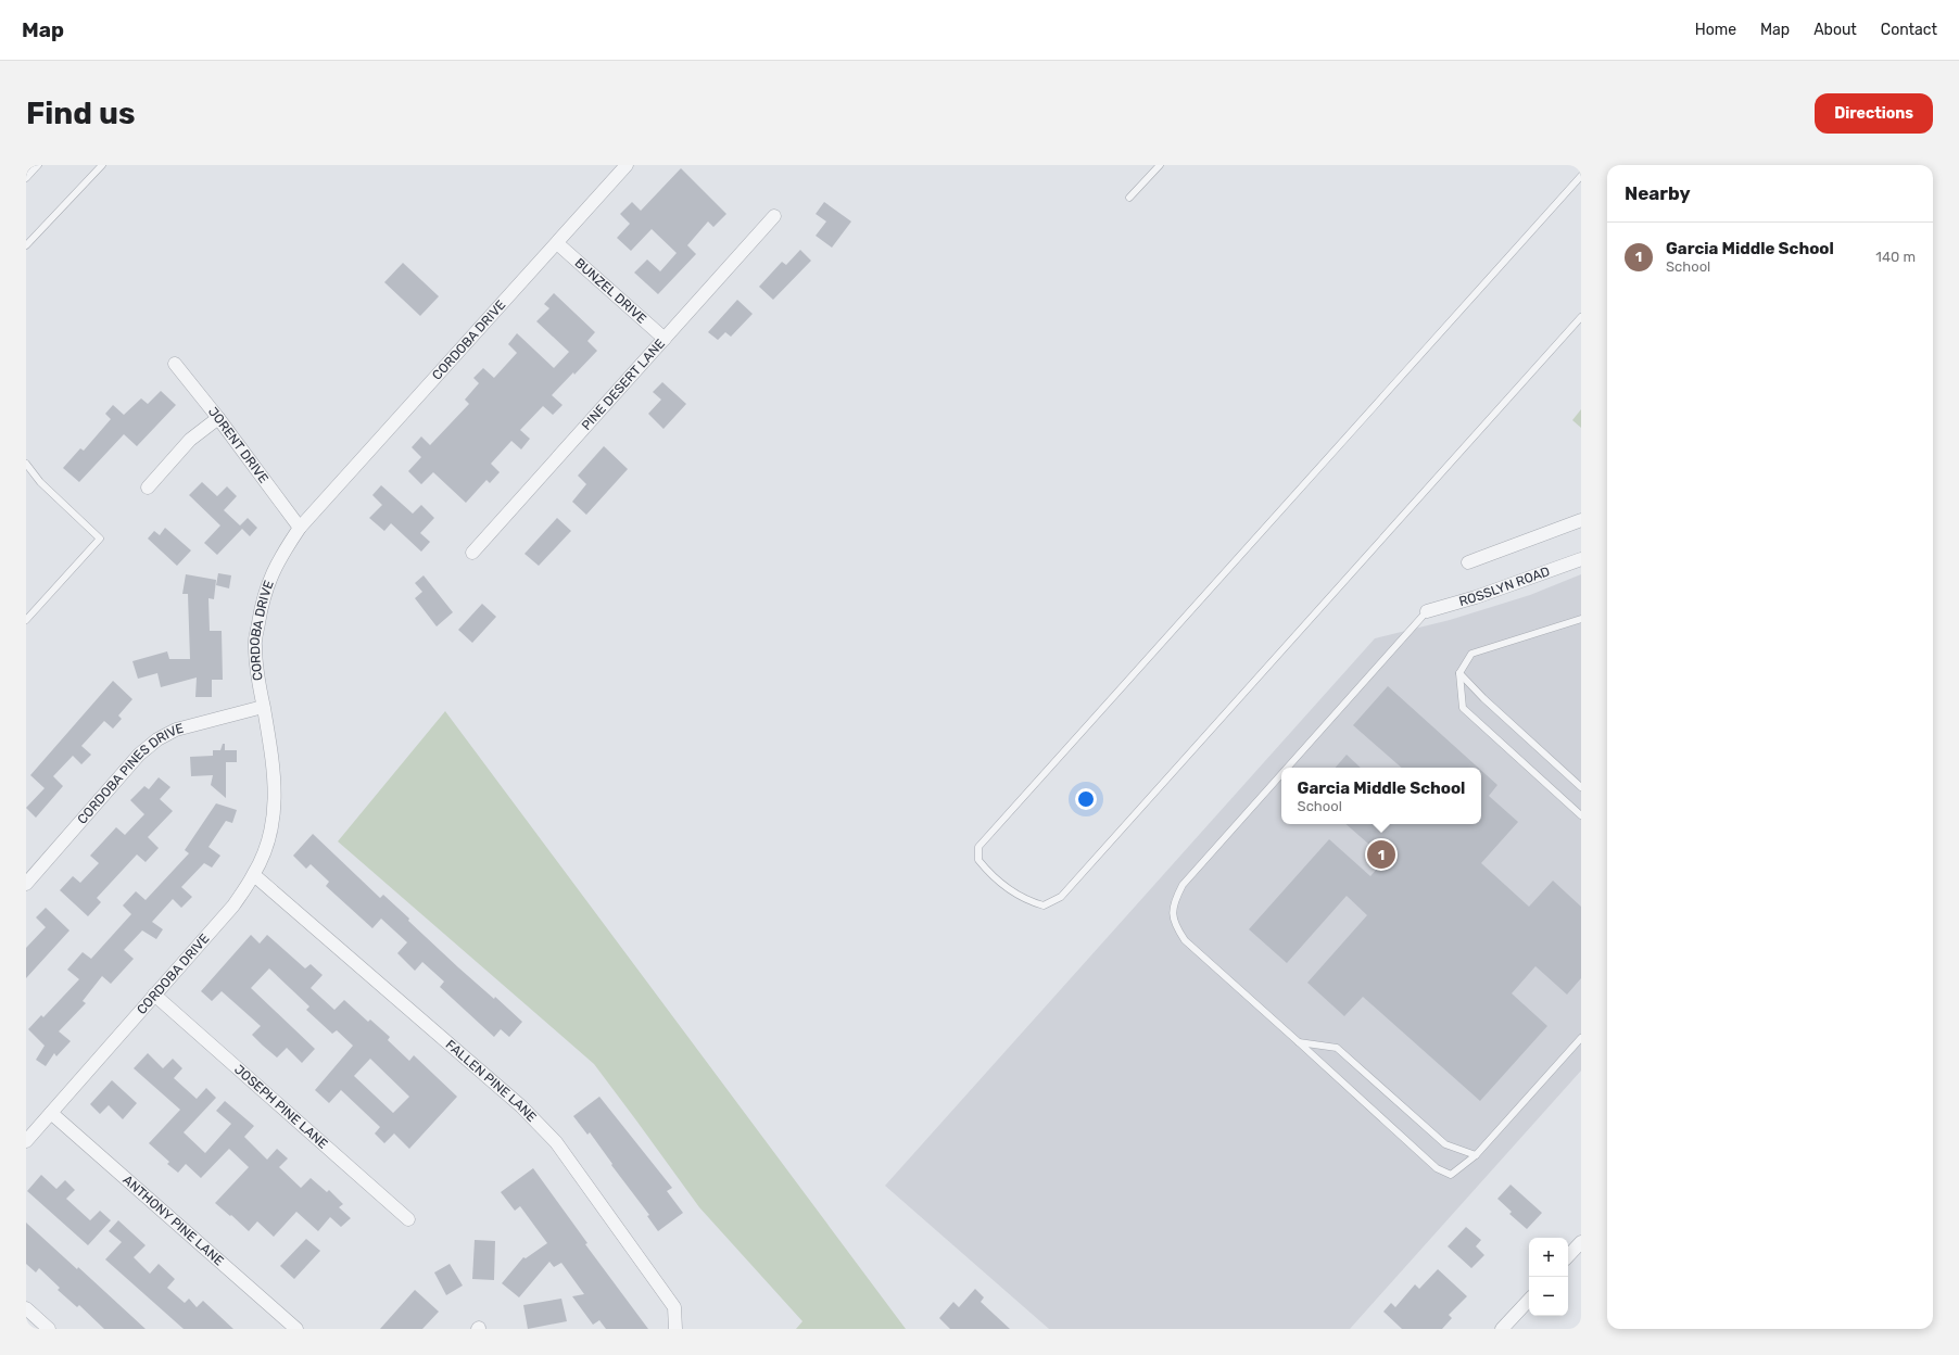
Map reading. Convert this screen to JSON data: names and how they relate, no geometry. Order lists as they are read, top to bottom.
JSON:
{
  "streets": {
    "street": [
      "BUNZEL DRIVE",
      "CORDOBA DRIVE",
      "PINE DESERT LANE",
      "JORENT DRIVE",
      "ROSSLYN ROAD",
      "CORDOBA PINES DRIVE",
      "FALLEN PINE LANE",
      "JOSEPH PINE LANE",
      "ANTHONY PINE LANE"
    ]
  },
  "crossings": [
    ["BUNZEL DRIVE", "CORDOBA DRIVE"],
    ["BUNZEL DRIVE", "PINE DESERT LANE"],
    ["CORDOBA DRIVE", "JORENT DRIVE"],
    ["CORDOBA DRIVE", "CORDOBA PINES DRIVE"],
    ["CORDOBA DRIVE", "FALLEN PINE LANE"],
    ["CORDOBA DRIVE", "JOSEPH PINE LANE"],
    ["CORDOBA DRIVE", "ANTHONY PINE LANE"]
  ],
  "page": {
    "header": "Map",
    "nav": [
      "Home",
      "Map",
      "About",
      "Contact"
    ],
    "buttons": "Directions",
    "title": "Find us",
    "heading": "Nearby",
    "list": [
      {
        "mark": "1",
        "name": "Garcia Middle School",
        "note": "School",
        "value": "140 m"
      }
    ],
    "popup": ["Garcia Middle School", "School"],
    "pins": "1",
    "map_buttons": ["+", "−"]
  }
}
